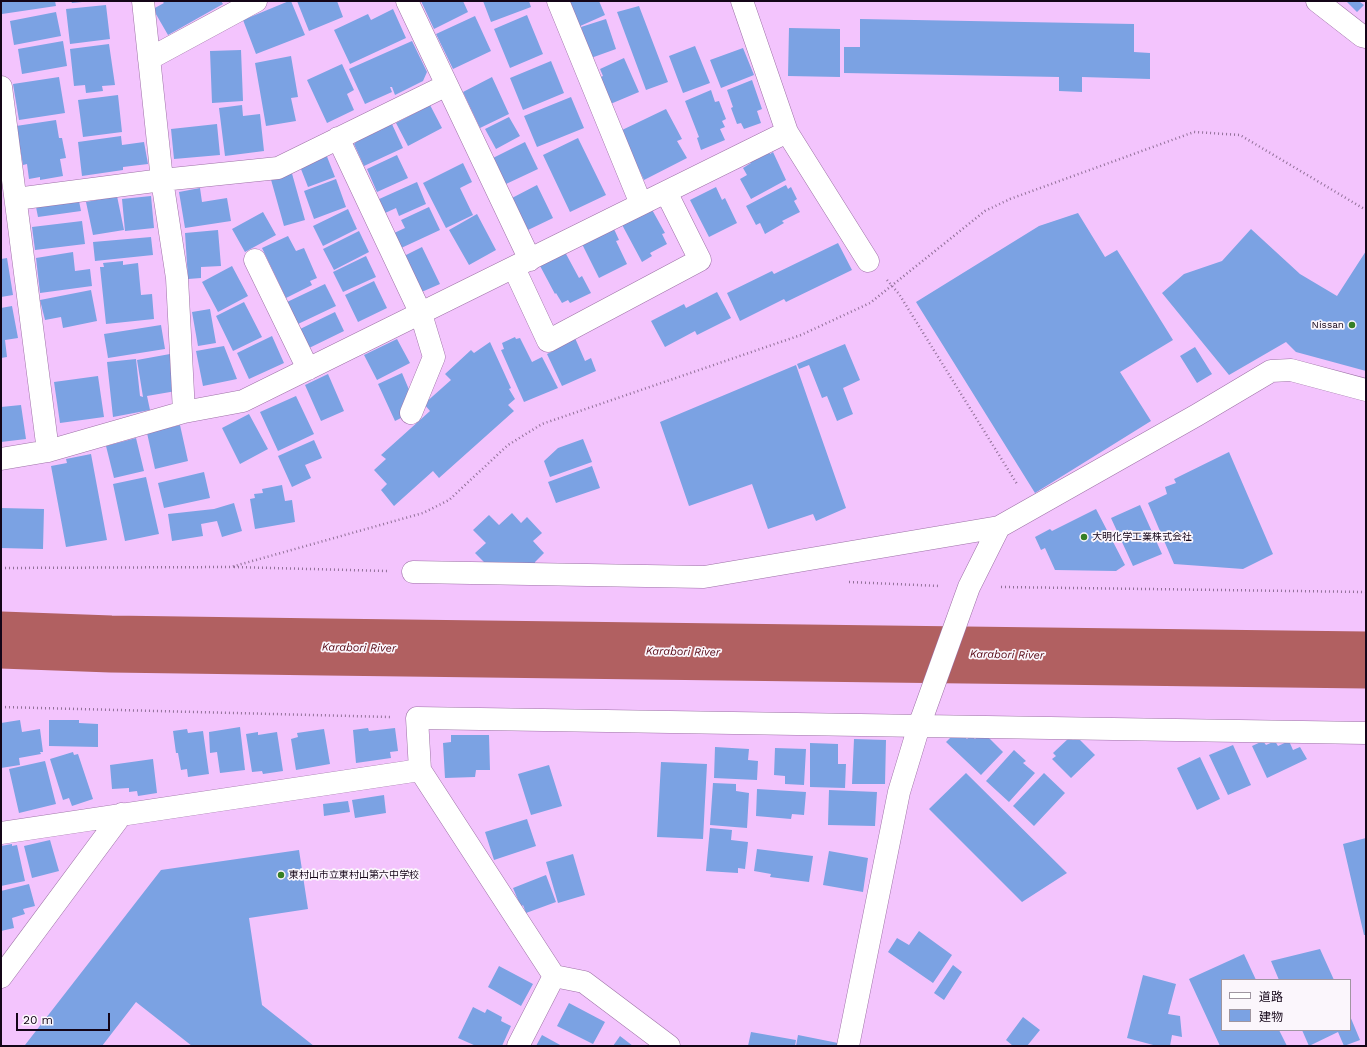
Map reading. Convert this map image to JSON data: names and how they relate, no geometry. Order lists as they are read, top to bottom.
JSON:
{
  "water": ["Karabori River"],
  "places": ["Nissan", "大明化学工業株式会社", "東村山市立東村山第六中学校"],
  "legend": ["道路", "建物"],
  "scale_bar": "20 m"
}
